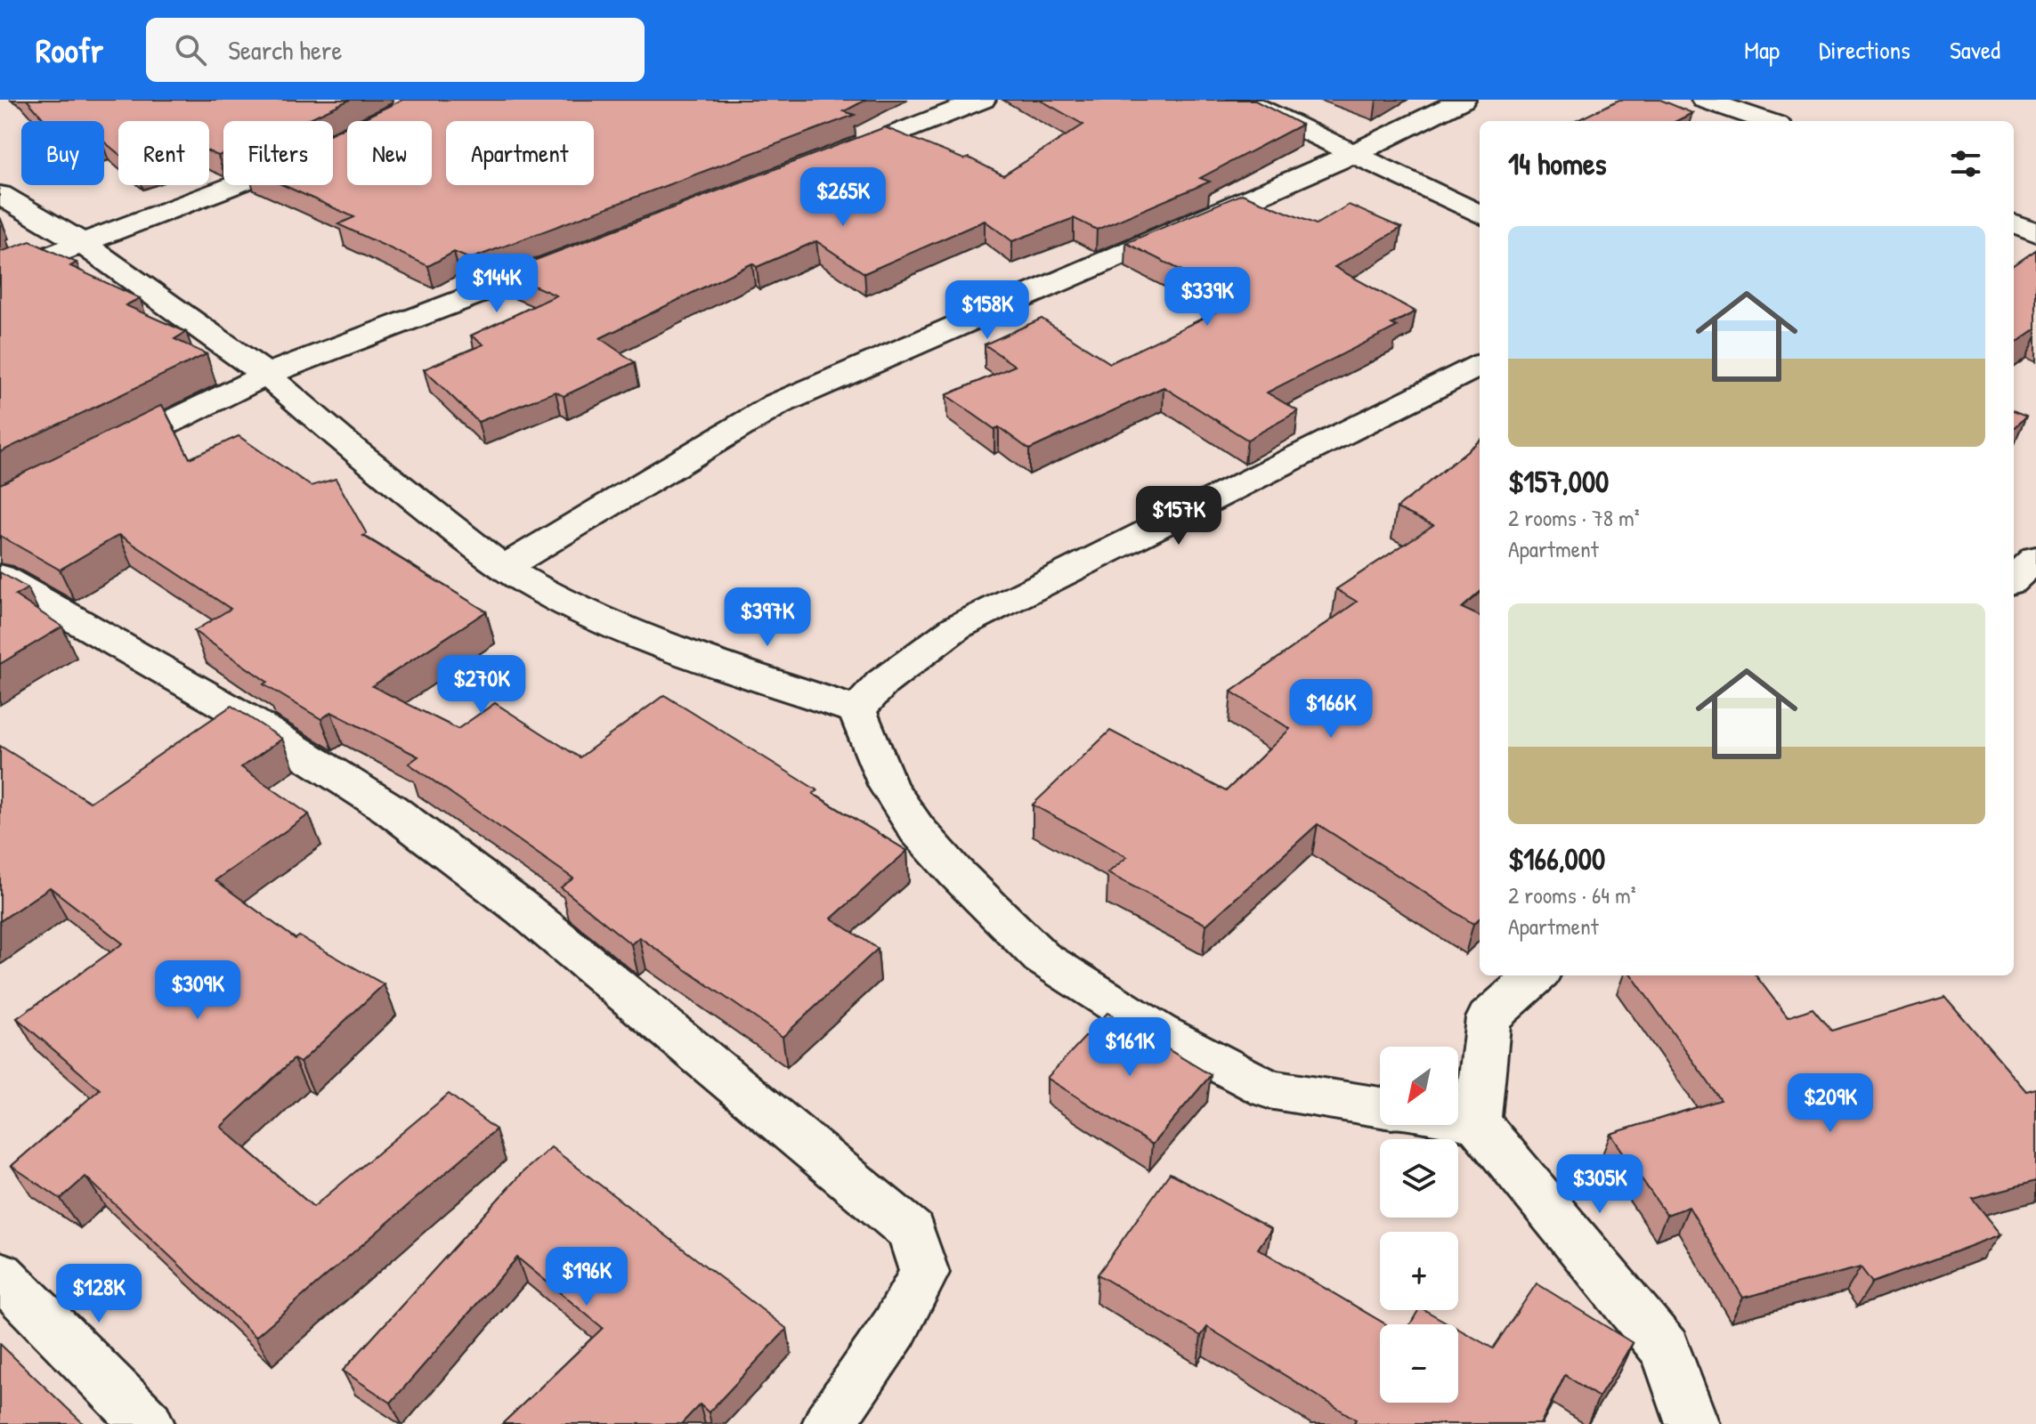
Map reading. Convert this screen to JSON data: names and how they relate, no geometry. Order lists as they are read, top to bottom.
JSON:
{
  "north": "bottom left",
  "page": {
    "header": "Roofr",
    "search": "Search here",
    "nav": ["Map", "Directions", "Saved"],
    "chip": [
      "Buy",
      "Rent",
      "Filters",
      "New",
      "Apartment"
    ],
    "heading": "14 homes",
    "price": [
      "$265K",
      "$144K",
      "$339K",
      "$158K",
      "$157K",
      "$397K",
      "$270K",
      "$166K",
      "$309K",
      "$161K",
      "$209K",
      "$305K",
      "$196K",
      "$128K"
    ],
    "list": [
      {
        "name": "$157,000",
        "note": "2 rooms · 78 m² · Apartment"
      },
      {
        "name": "$166,000",
        "note": "2 rooms · 64 m² · Apartment"
      }
    ],
    "map_buttons": ["+", "−"]
  }
}
